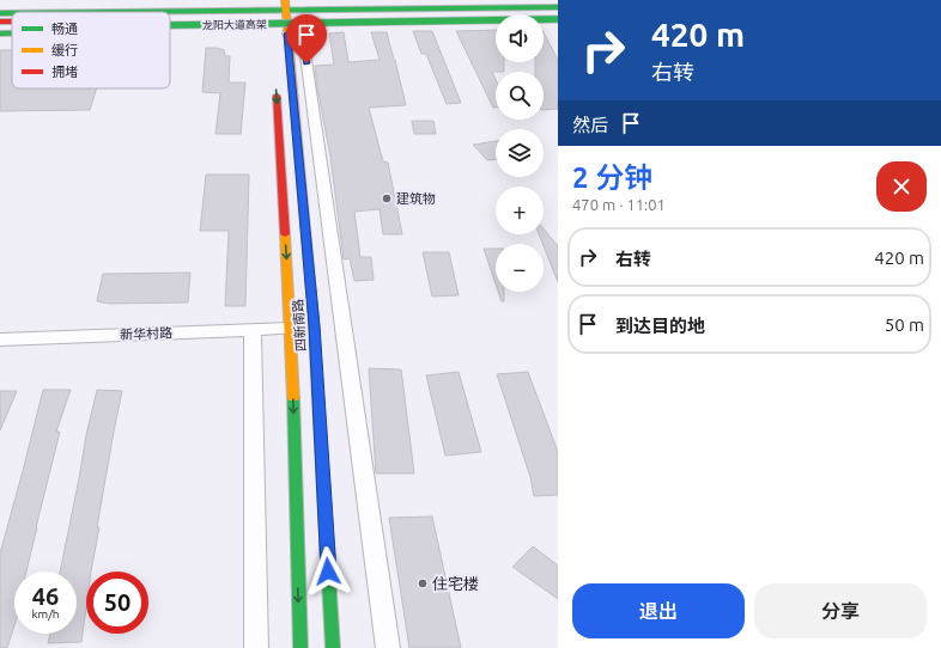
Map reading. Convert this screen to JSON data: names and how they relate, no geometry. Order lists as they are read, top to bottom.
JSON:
{
  "streets": {
    "main road": ["龙阳大道高架", "四新南路"],
    "street": ["新华村路"]
  },
  "crossings": [
    ["四新南路", "新华村路"]
  ],
  "places": ["建筑物", "住宅楼"],
  "legend": ["畅通", "缓行", "拥堵"],
  "page": {
    "turn": ["420 m", "右转"],
    "map_buttons": ["+", "−"],
    "then": "然后",
    "heading": ["2 分钟", "470 m · 11:01"],
    "list": [
      {
        "name": "右转",
        "value": "420 m"
      },
      {
        "name": "到达目的地",
        "value": "50 m"
      }
    ],
    "speed": "46 km/h",
    "limit": "50",
    "buttons": ["退出", "分享"]
  }
}
